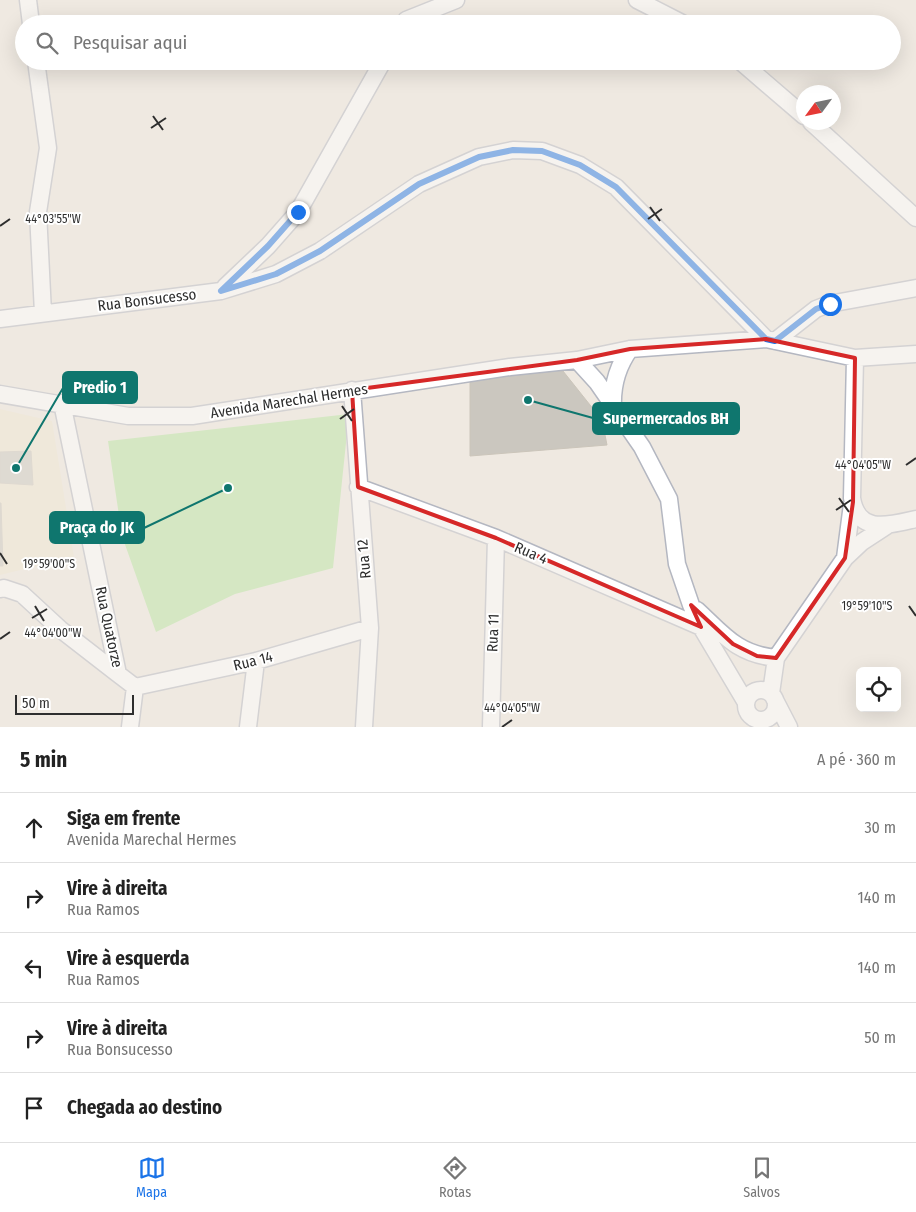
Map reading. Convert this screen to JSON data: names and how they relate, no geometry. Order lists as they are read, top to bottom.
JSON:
{
  "streets": {
    "street": [
      "Rua Bonsucesso",
      "Avenida Marechal Hermes",
      "Rua 4",
      "Rua 12",
      "Rua Quatorze",
      "Rua 11",
      "Rua 14"
    ]
  },
  "crossings": [
    ["Rua Bonsucesso", "Avenida Marechal Hermes"],
    ["Avenida Marechal Hermes", "Rua 12"],
    ["Avenida Marechal Hermes", "Rua Quatorze"],
    ["Rua 4", "Rua 12"],
    ["Rua 4", "Rua 11"],
    ["Rua 12", "Rua 14"],
    ["Rua Quatorze", "Rua 14"]
  ],
  "places": ["Supermercados BH", "Predio 1", "Praça do JK"],
  "scale_bar": "50 m",
  "north": "bottom left",
  "page": {
    "search": "Pesquisar aqui",
    "scale": "50 m",
    "heading": ["5 min", "A pé · 360 m"],
    "list": [
      ["Siga em frente", "Avenida Marechal Hermes", "30 m"],
      ["Vire à direita", "Rua Ramos", "140 m"],
      ["Vire à esquerda", "Rua Ramos", "140 m"],
      ["Vire à direita", "Rua Bonsucesso", "50 m"],
      "Chegada ao destino"
    ],
    "nav": ["Mapa", "Rotas", "Salvos"]
  },
  "coordinates": [
    "44°03'55\"W",
    "44°04'05\"W",
    "19°59'00\"S",
    "19°59'10\"S",
    "44°04'00\"W"
  ]
}
